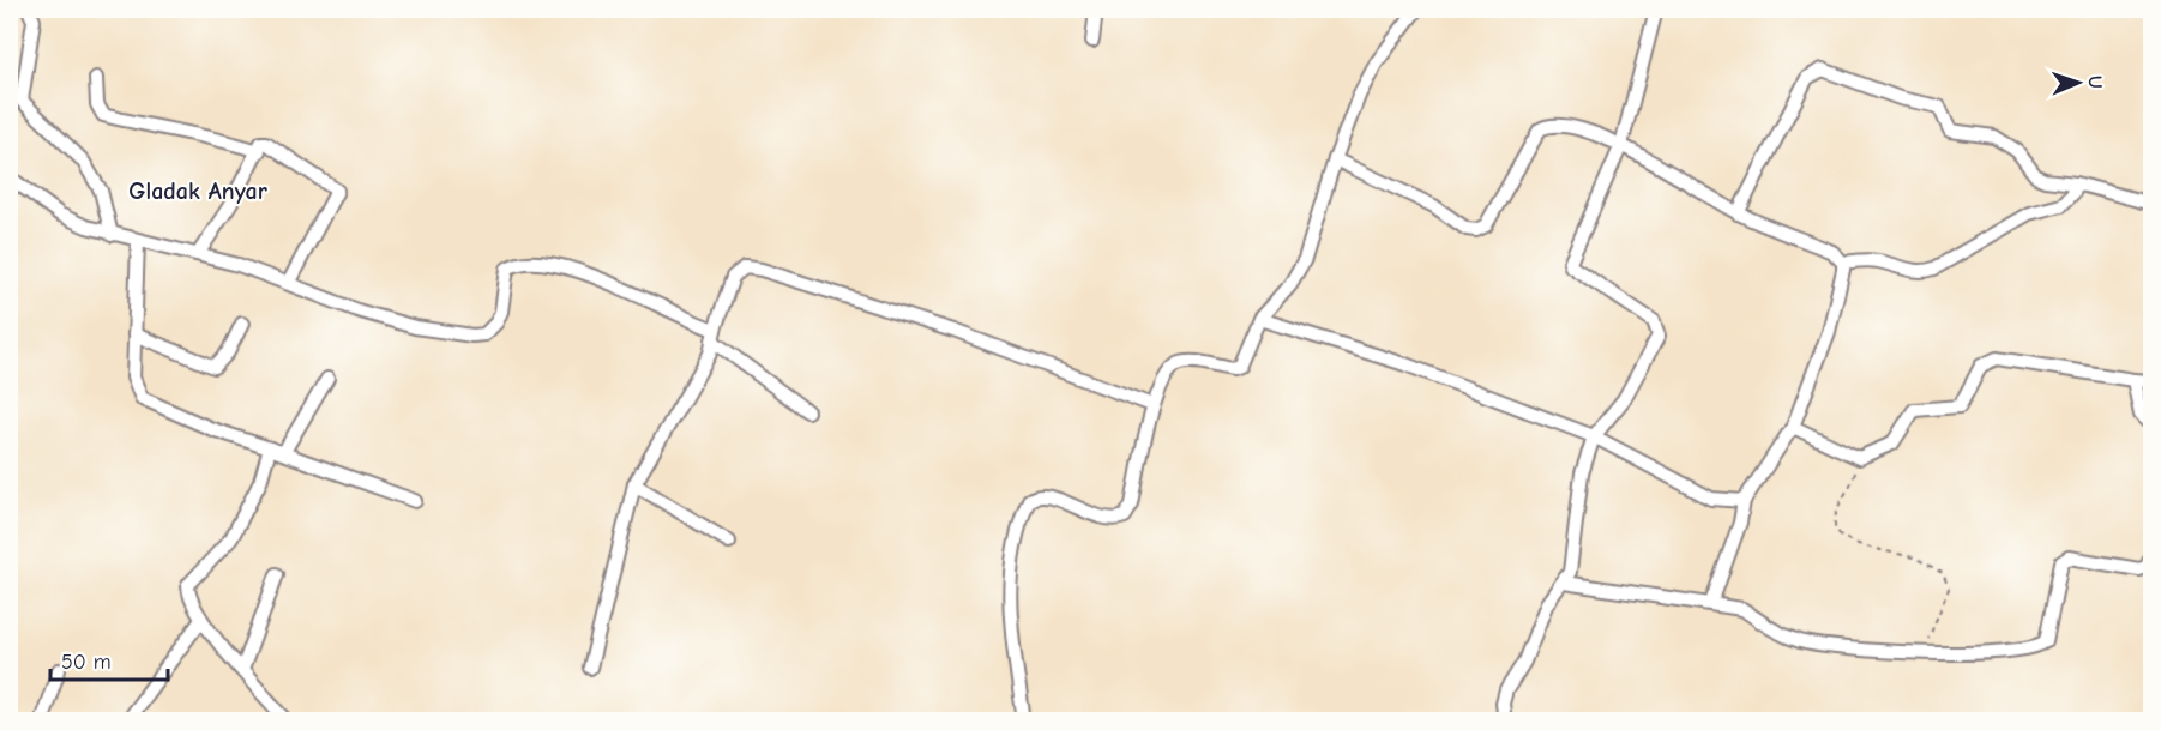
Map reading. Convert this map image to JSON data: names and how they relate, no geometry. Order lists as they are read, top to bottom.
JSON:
{
  "districts": ["Gladak Anyar"],
  "scale_bar": "50 m",
  "north": "right"
}
